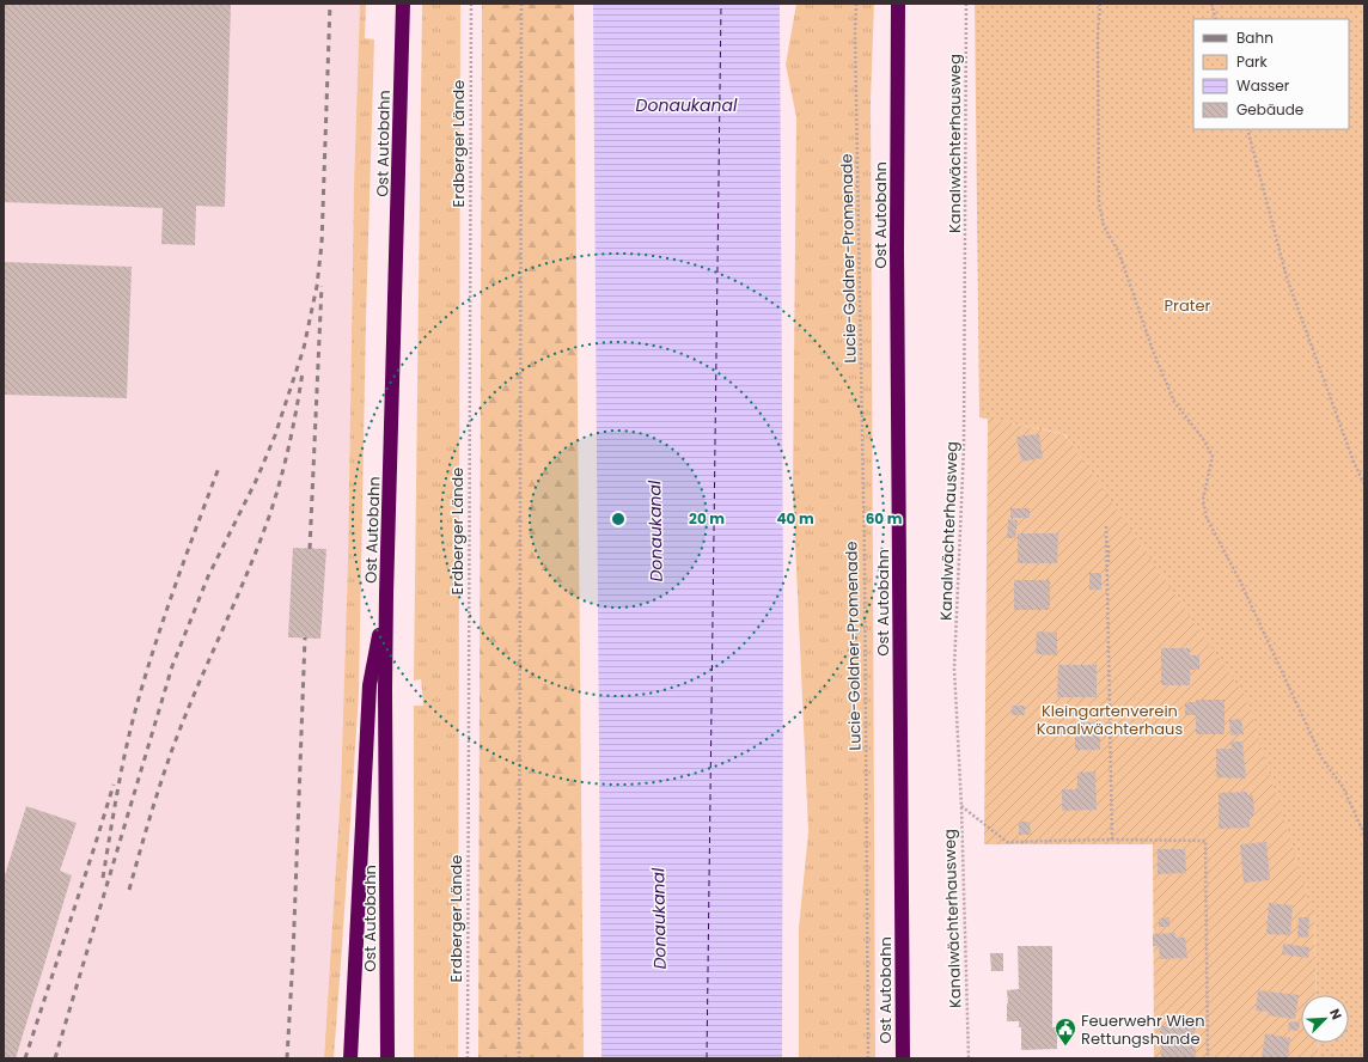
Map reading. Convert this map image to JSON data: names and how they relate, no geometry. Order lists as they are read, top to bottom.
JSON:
{
  "streets": {
    "highway": ["Ost Autobahn"],
    "path": ["Erdberger Lände", "Kanalwächterhausweg", "Lucie-Goldner-Promenade"]
  },
  "water": ["Donaukanal"],
  "parks": ["Prater", "Kleingartenverein Kanalwächterhaus"],
  "places": {
    "public building": ["Feuerwehr Wien Rettungshunde"]
  },
  "legend": [
    "Bahn",
    "Park",
    "Wasser",
    "Gebäude"
  ],
  "north": "top right",
  "rings": ["20 m", "40 m", "60 m"]
}
